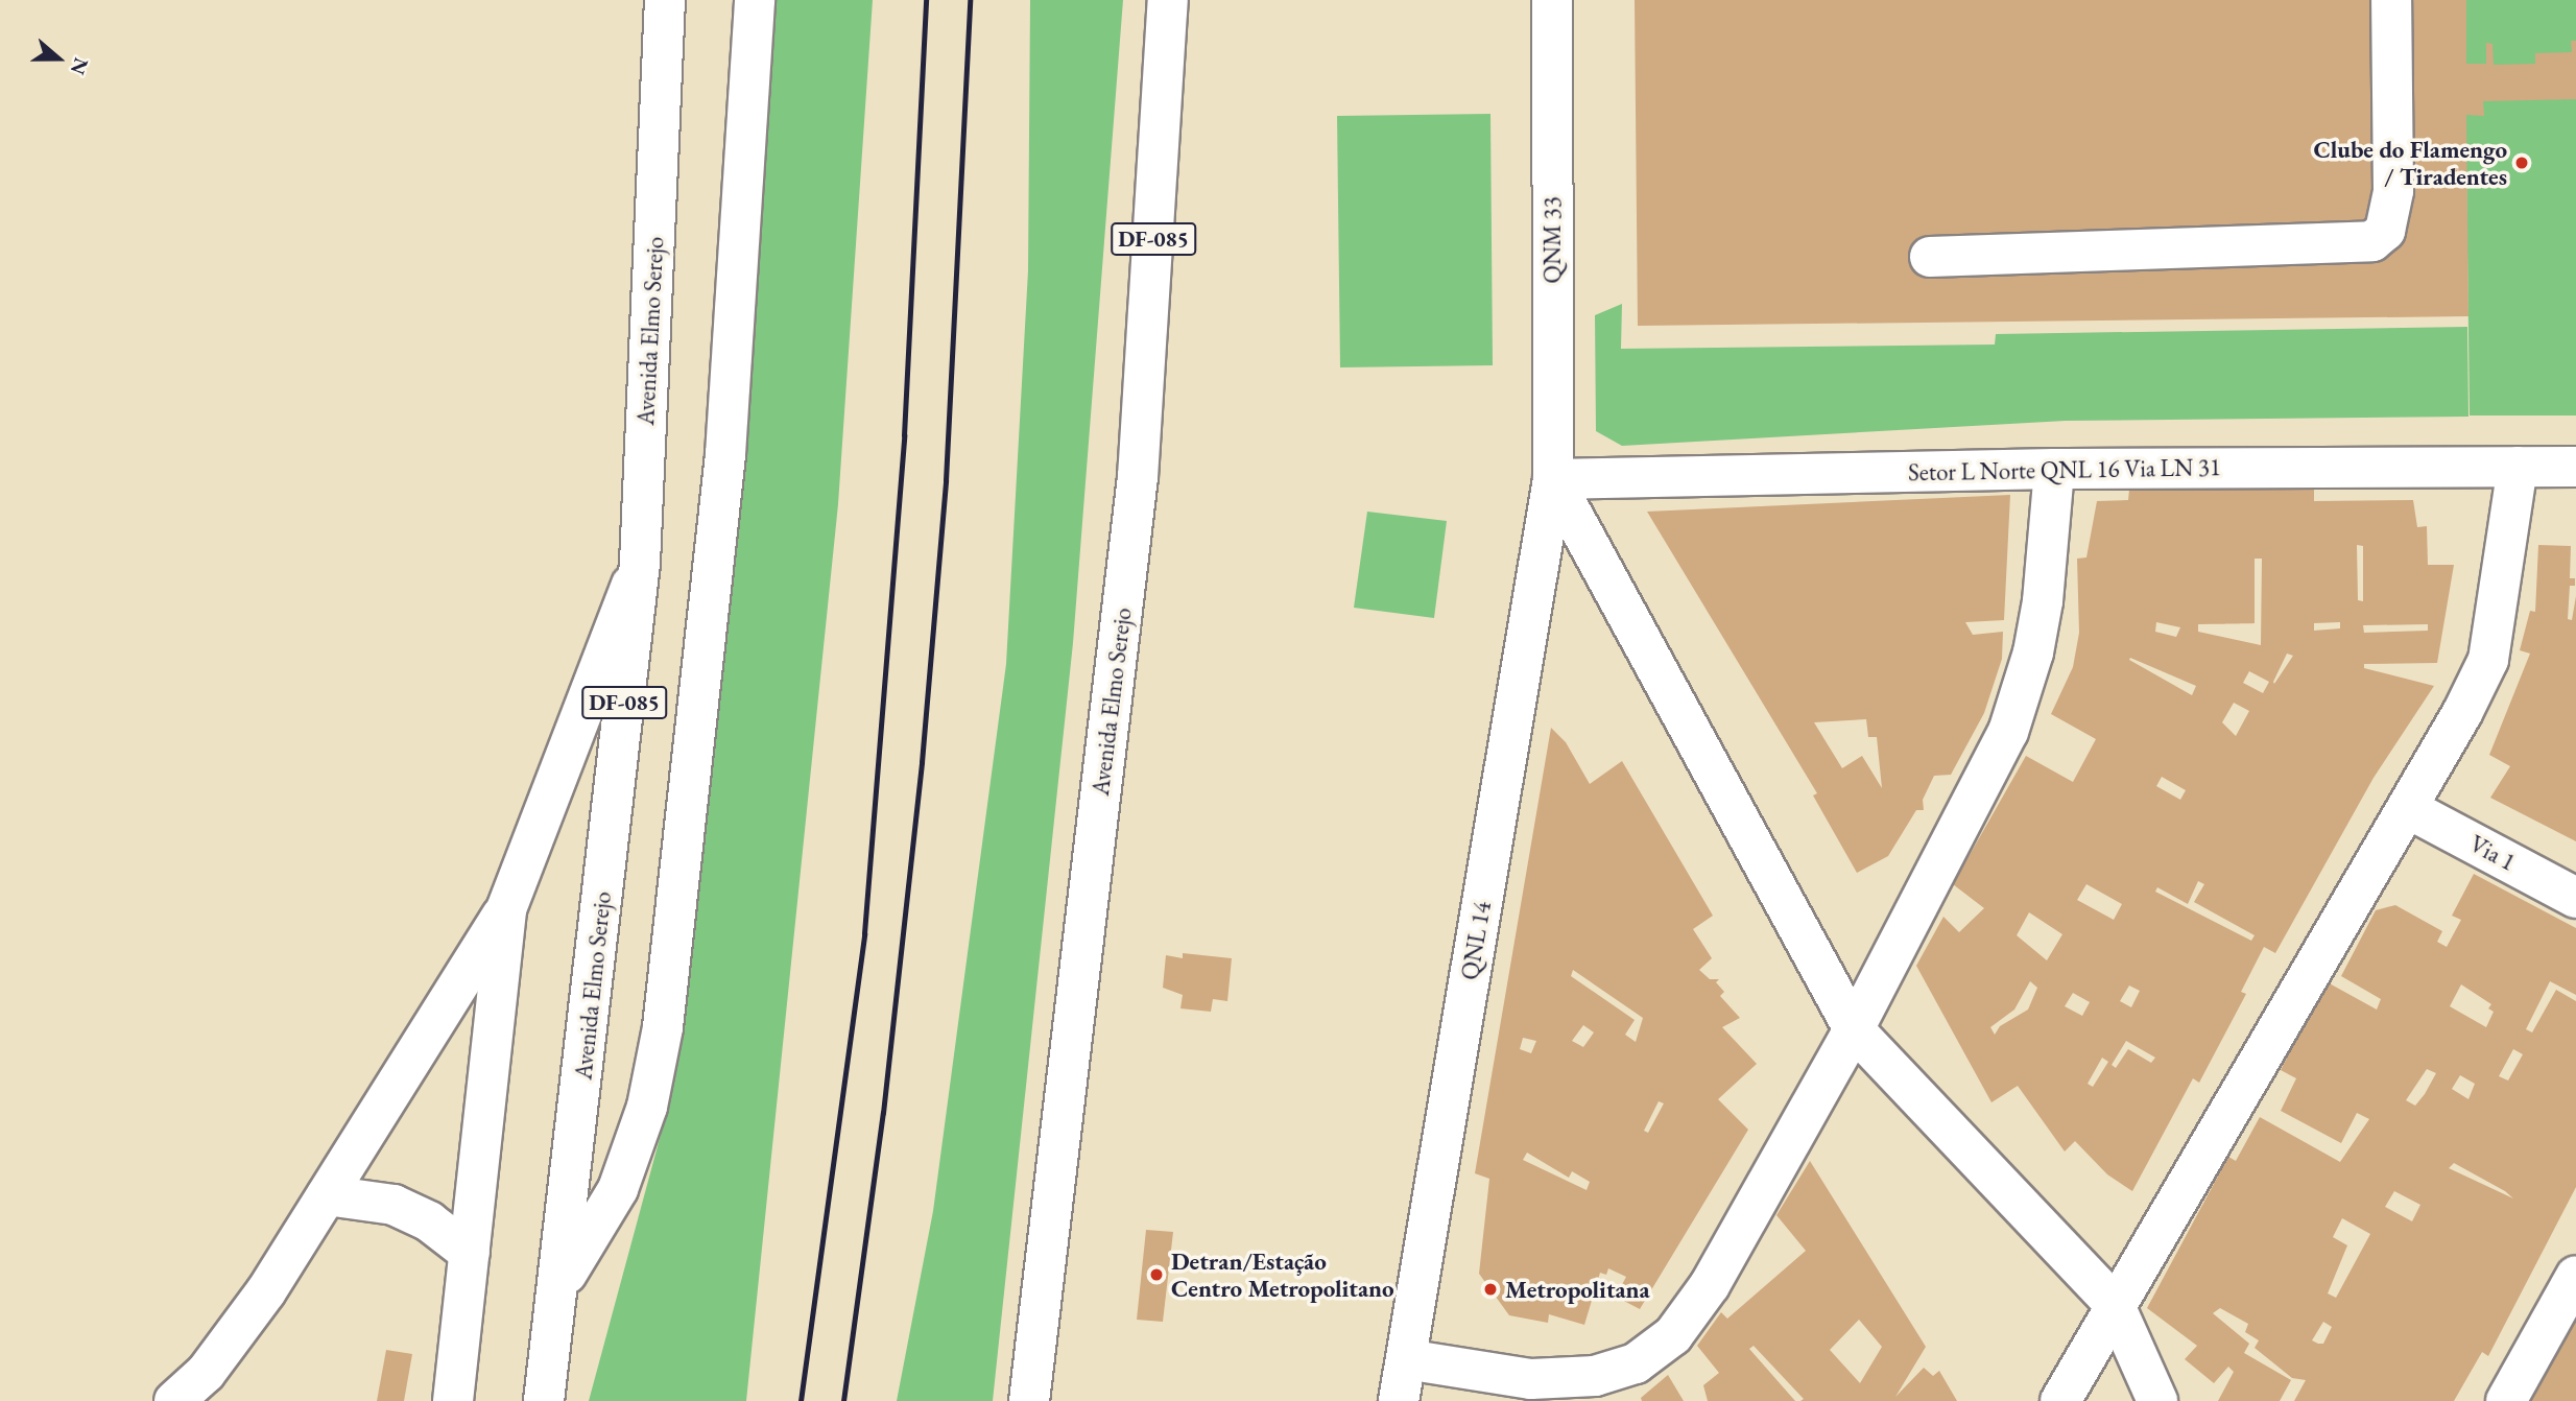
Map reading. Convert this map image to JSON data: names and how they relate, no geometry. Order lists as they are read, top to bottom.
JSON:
{
  "streets": {
    "street": [
      "DF-085",
      "QNM 33",
      "Avenida Elmo Serejo",
      "Setor L Norte QNL 16 Via LN 31",
      "Via 1",
      "QNL 14"
    ]
  },
  "crossings": [
    ["QNM 33", "Setor L Norte QNL 16 Via LN 31"],
    ["QNM 33", "QNL 14"],
    ["Setor L Norte QNL 16 Via LN 31", "QNL 14"]
  ],
  "places": ["Clube do Flamengo / Tiradentes", "Detran/Estação Centro Metropolitano", "Metropolitana"],
  "north": "right"
}
